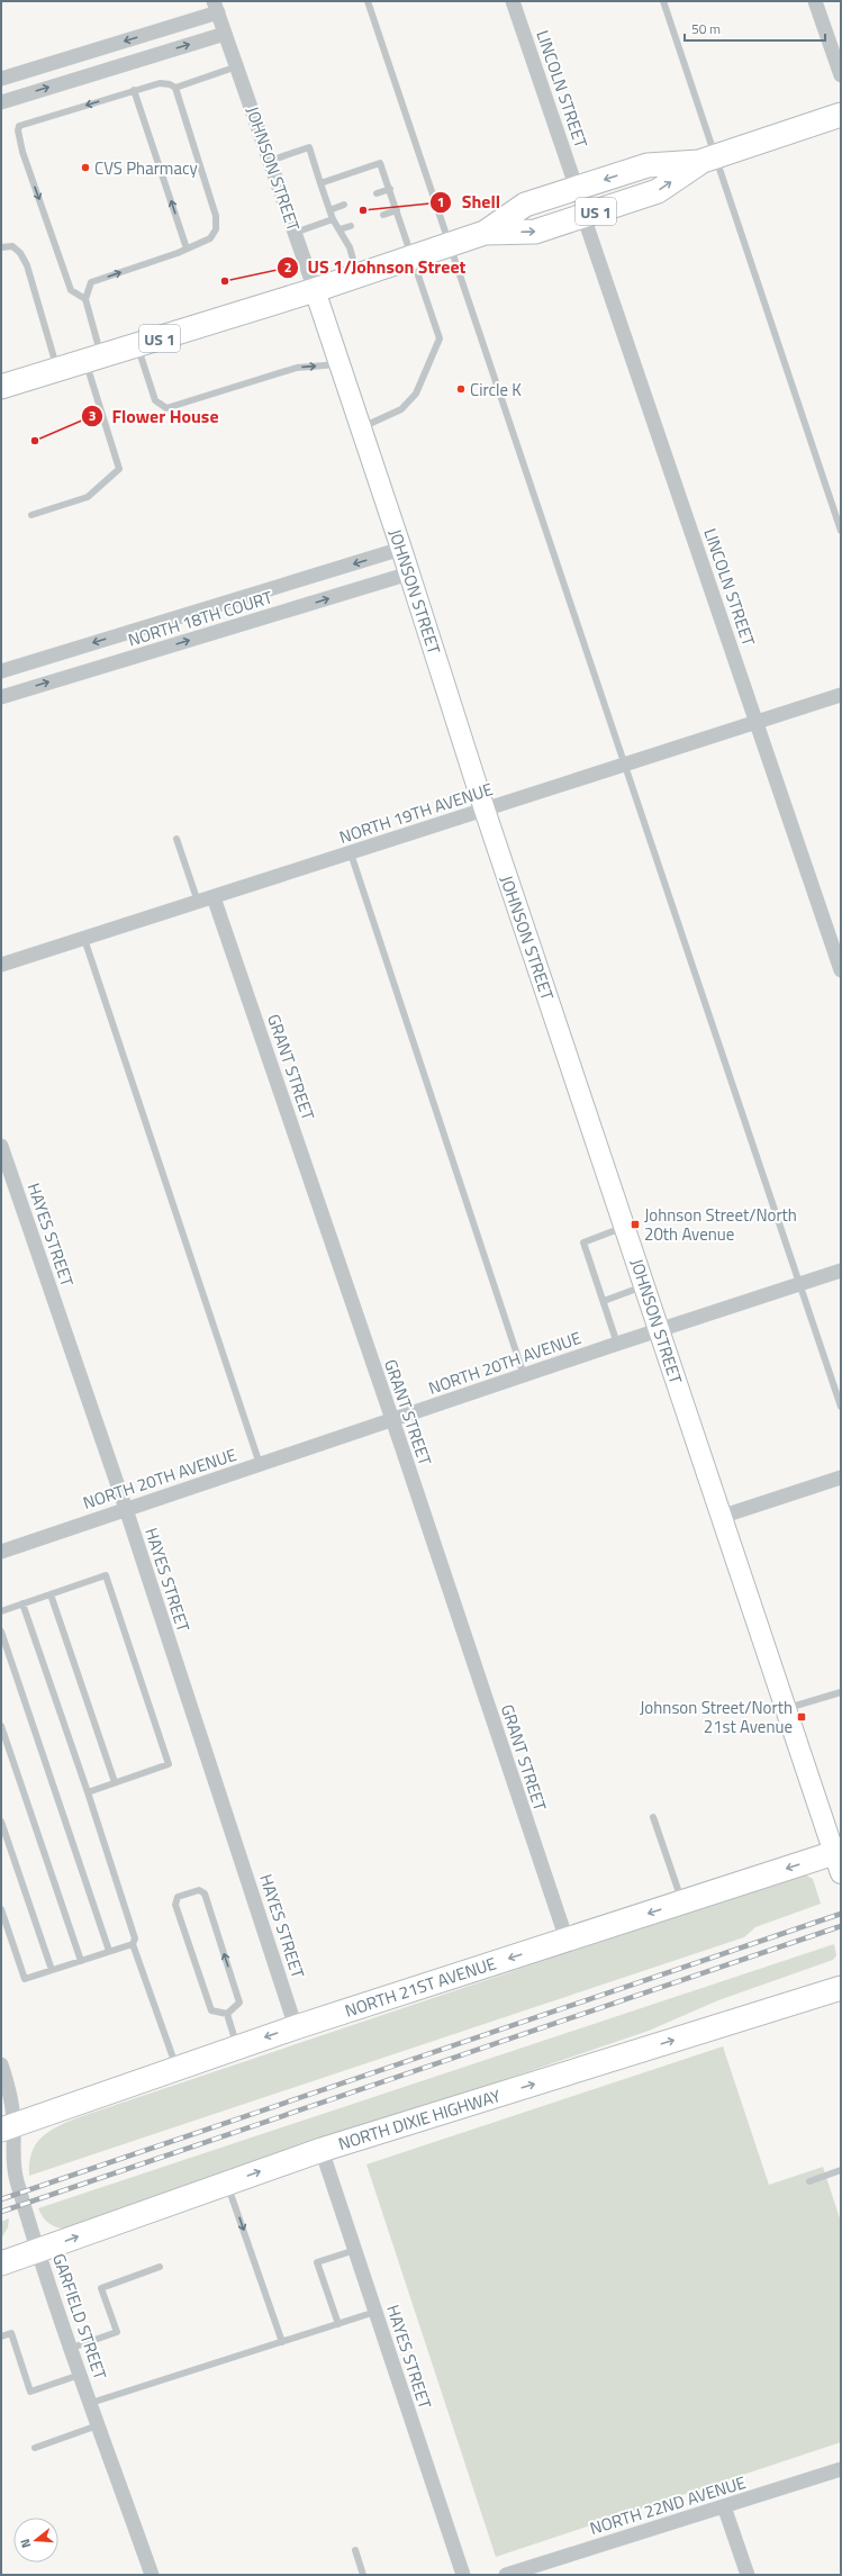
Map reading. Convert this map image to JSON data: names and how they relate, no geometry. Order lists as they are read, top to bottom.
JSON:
{
  "streets": {
    "main road": ["US 1", "NORTH 21ST AVENUE", "NORTH DIXIE HIGHWAY"],
    "street": [
      "LINCOLN STREET",
      "JOHNSON STREET",
      "NORTH 18TH COURT",
      "NORTH 19TH AVENUE",
      "GRANT STREET",
      "HAYES STREET",
      "NORTH 20TH AVENUE",
      "GARFIELD STREET",
      "NORTH 22ND AVENUE"
    ]
  },
  "crossings": [
    ["LINCOLN STREET", "US 1"],
    ["LINCOLN STREET", "NORTH 19TH AVENUE"],
    ["JOHNSON STREET", "US 1"],
    ["JOHNSON STREET", "NORTH 18TH COURT"],
    ["JOHNSON STREET", "NORTH 19TH AVENUE"],
    ["JOHNSON STREET", "NORTH 20TH AVENUE"],
    ["JOHNSON STREET", "NORTH 21ST AVENUE"],
    ["NORTH 19TH AVENUE", "GRANT STREET"],
    ["GRANT STREET", "NORTH 20TH AVENUE"],
    ["GRANT STREET", "NORTH 21ST AVENUE"],
    ["HAYES STREET", "NORTH 20TH AVENUE"],
    ["HAYES STREET", "NORTH 21ST AVENUE"],
    ["HAYES STREET", "NORTH DIXIE HIGHWAY"],
    ["NORTH 21ST AVENUE", "GARFIELD STREET"],
    ["NORTH DIXIE HIGHWAY", "GARFIELD STREET"]
  ],
  "one_way": ["NORTH 21ST AVENUE", "NORTH DIXIE HIGHWAY"],
  "places": {
    "other": [
      "CVS Pharmacy",
      "Shell",
      "US 1/Johnson Street",
      "Circle K",
      "Flower House"
    ],
    "transit": ["Johnson Street/North 20th Avenue", "Johnson Street/North 21st Avenue"]
  },
  "scale_bar": "50 m",
  "north": "left"
}
